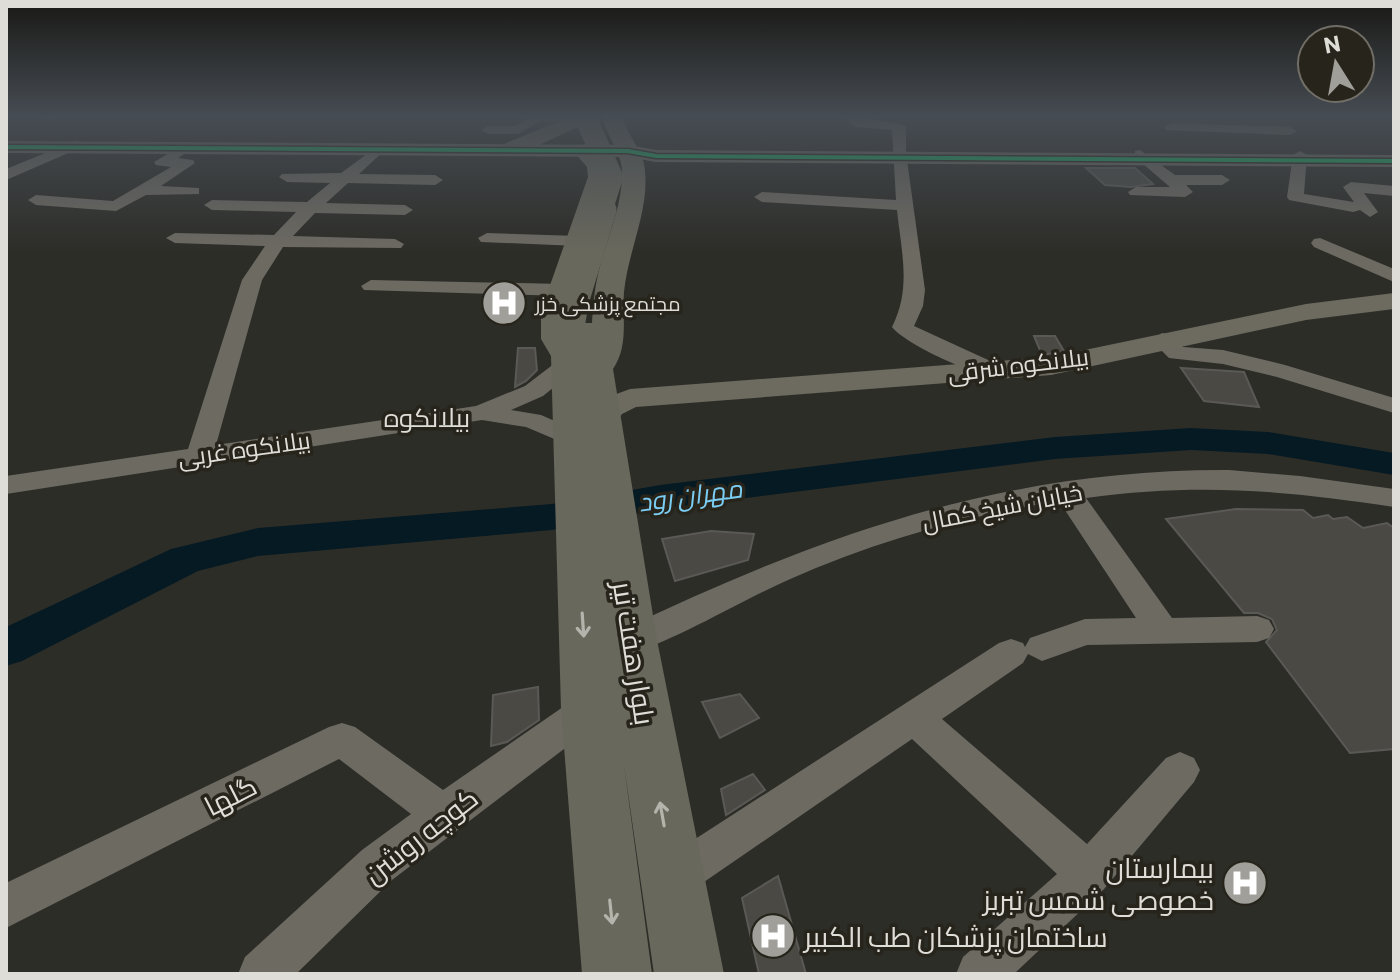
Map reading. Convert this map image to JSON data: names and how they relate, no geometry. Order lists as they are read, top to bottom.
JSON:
{
  "streets": {
    "highway": ["بلوار هفت تیر"],
    "main road": ["بیلانکوه شرقی"],
    "street": [
      "بیلانکوه غربی",
      "خیابان شیخ کمال",
      "گلها",
      "کوچه روشن"
    ]
  },
  "crossings": [
    ["بیلانکوه شرقی", "بیلانکوه غربی"],
    ["بیلانکوه شرقی", "بلوار هفت تیر"],
    ["بیلانکوه غربی", "بلوار هفت تیر"],
    ["خیابان شیخ کمال", "بلوار هفت تیر"],
    ["بلوار هفت تیر", "کوچه روشن"],
    ["گلها", "کوچه روشن"]
  ],
  "districts": ["بیلانکوه"],
  "water": ["مهران رود"],
  "places": {
    "hospital": ["مجتمع پزشکی خزر", "بیمارستان خصوصی شمس تبریز", "ساختمان پزشکان طب الکبیر"]
  },
  "north": "top"
}
